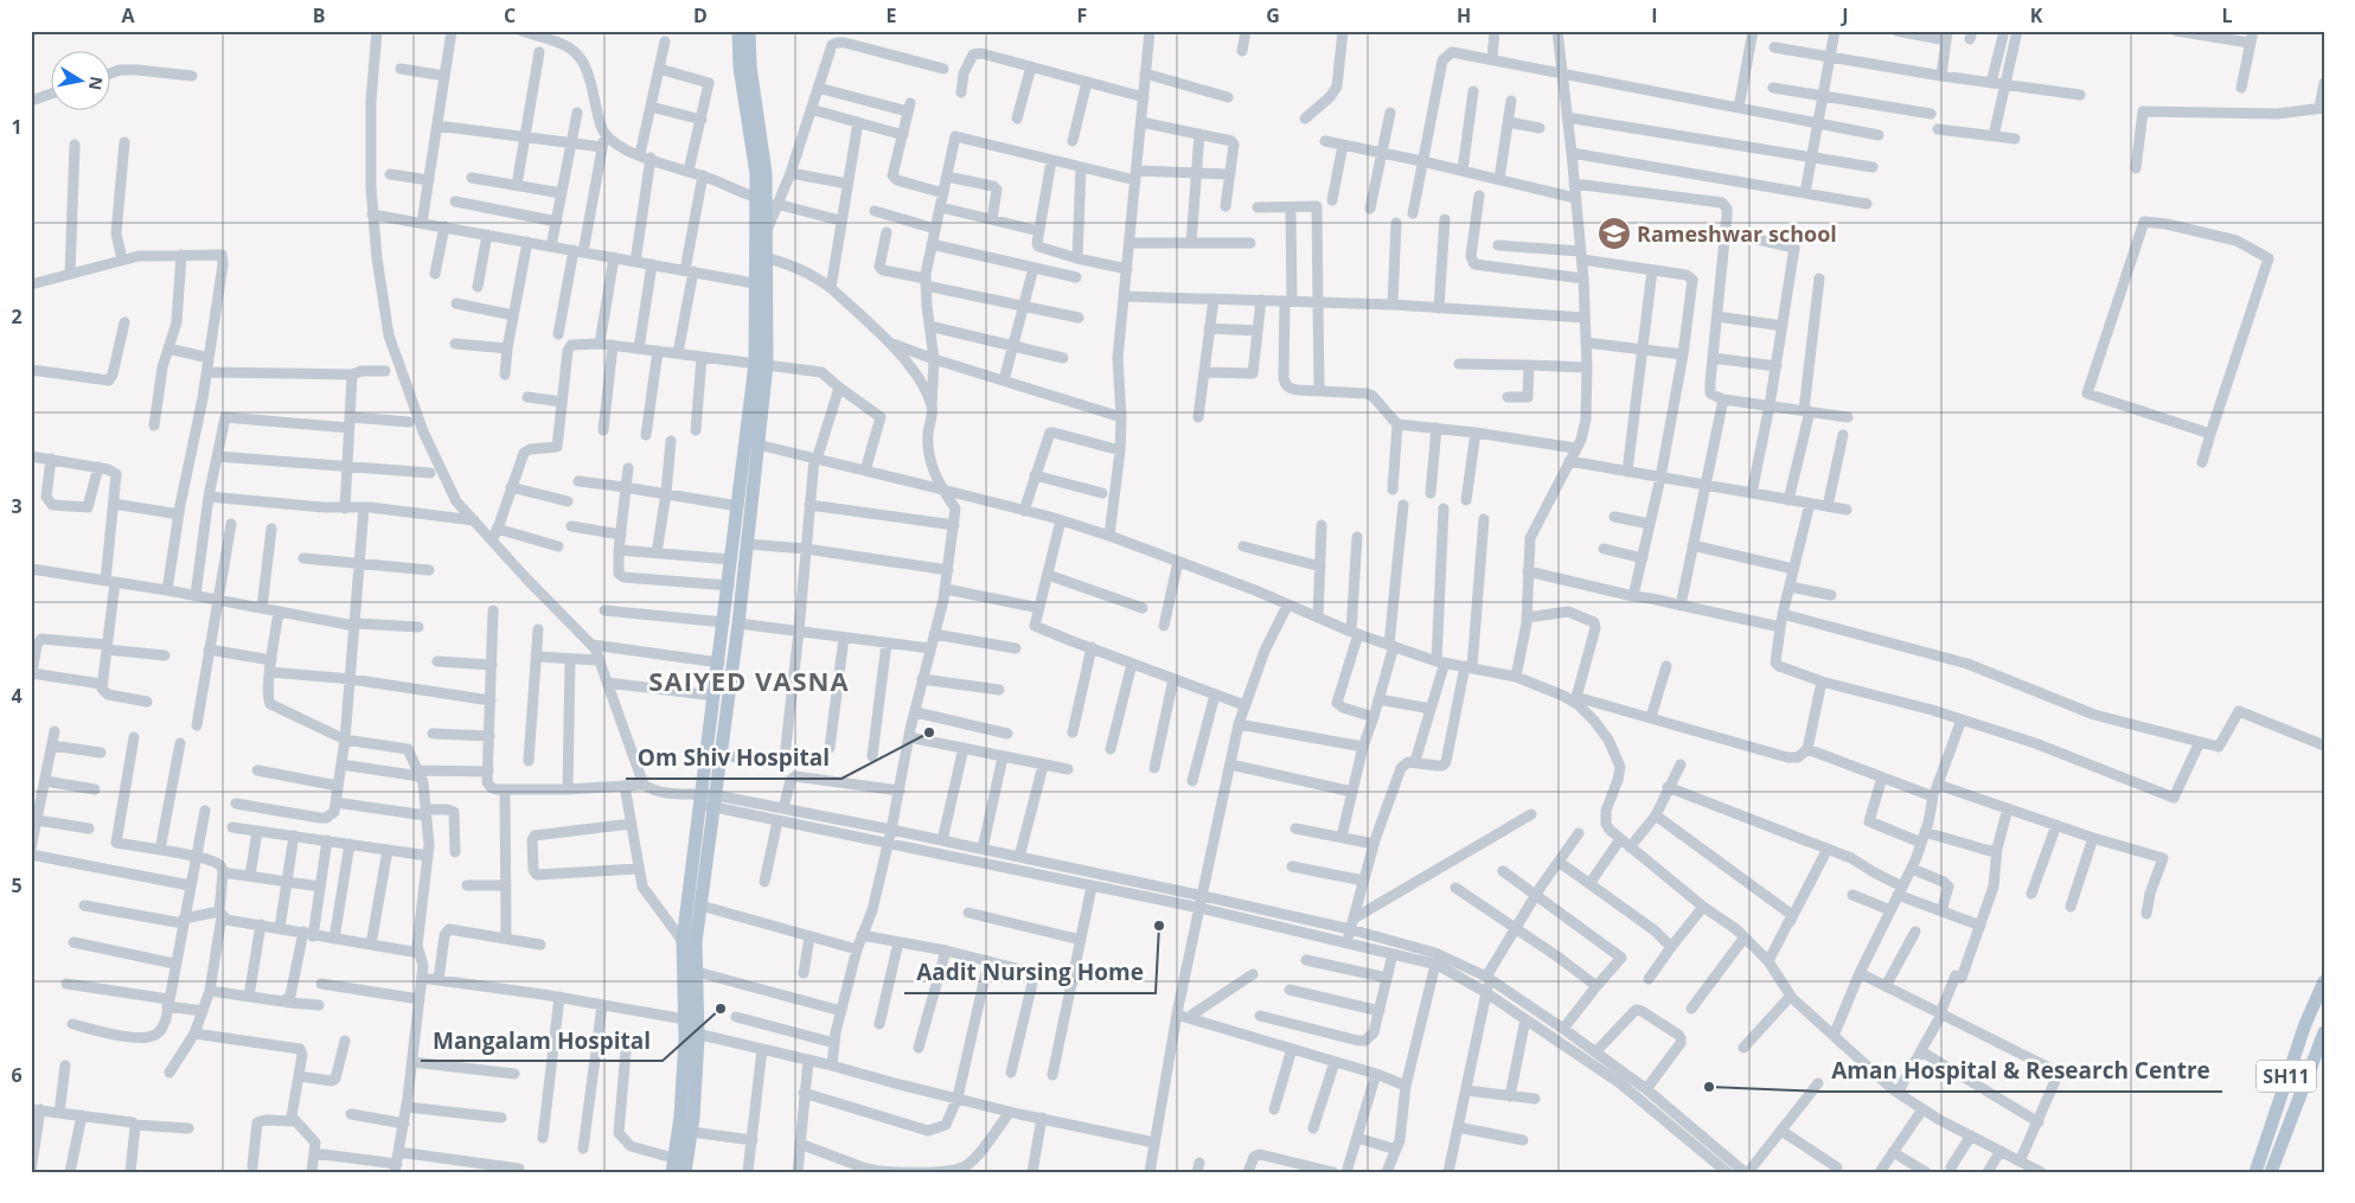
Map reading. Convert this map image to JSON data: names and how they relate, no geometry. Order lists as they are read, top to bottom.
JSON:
{
  "streets": {
    "main road": ["SH11"]
  },
  "districts": ["SAIYED VASNA"],
  "places": {
    "school or university": ["Rameshwar school"],
    "other": [
      "Om Shiv Hospital",
      "Aadit Nursing Home",
      "Mangalam Hospital",
      "Aman Hospital & Research Centre"
    ]
  },
  "north": "right",
  "grid": {
    "columns": [
      "A",
      "B",
      "C",
      "D",
      "E",
      "F",
      "G",
      "H",
      "I",
      "J",
      "K",
      "L"
    ],
    "rows": [
      "1",
      "2",
      "3",
      "4",
      "5",
      "6"
    ]
  }
}
